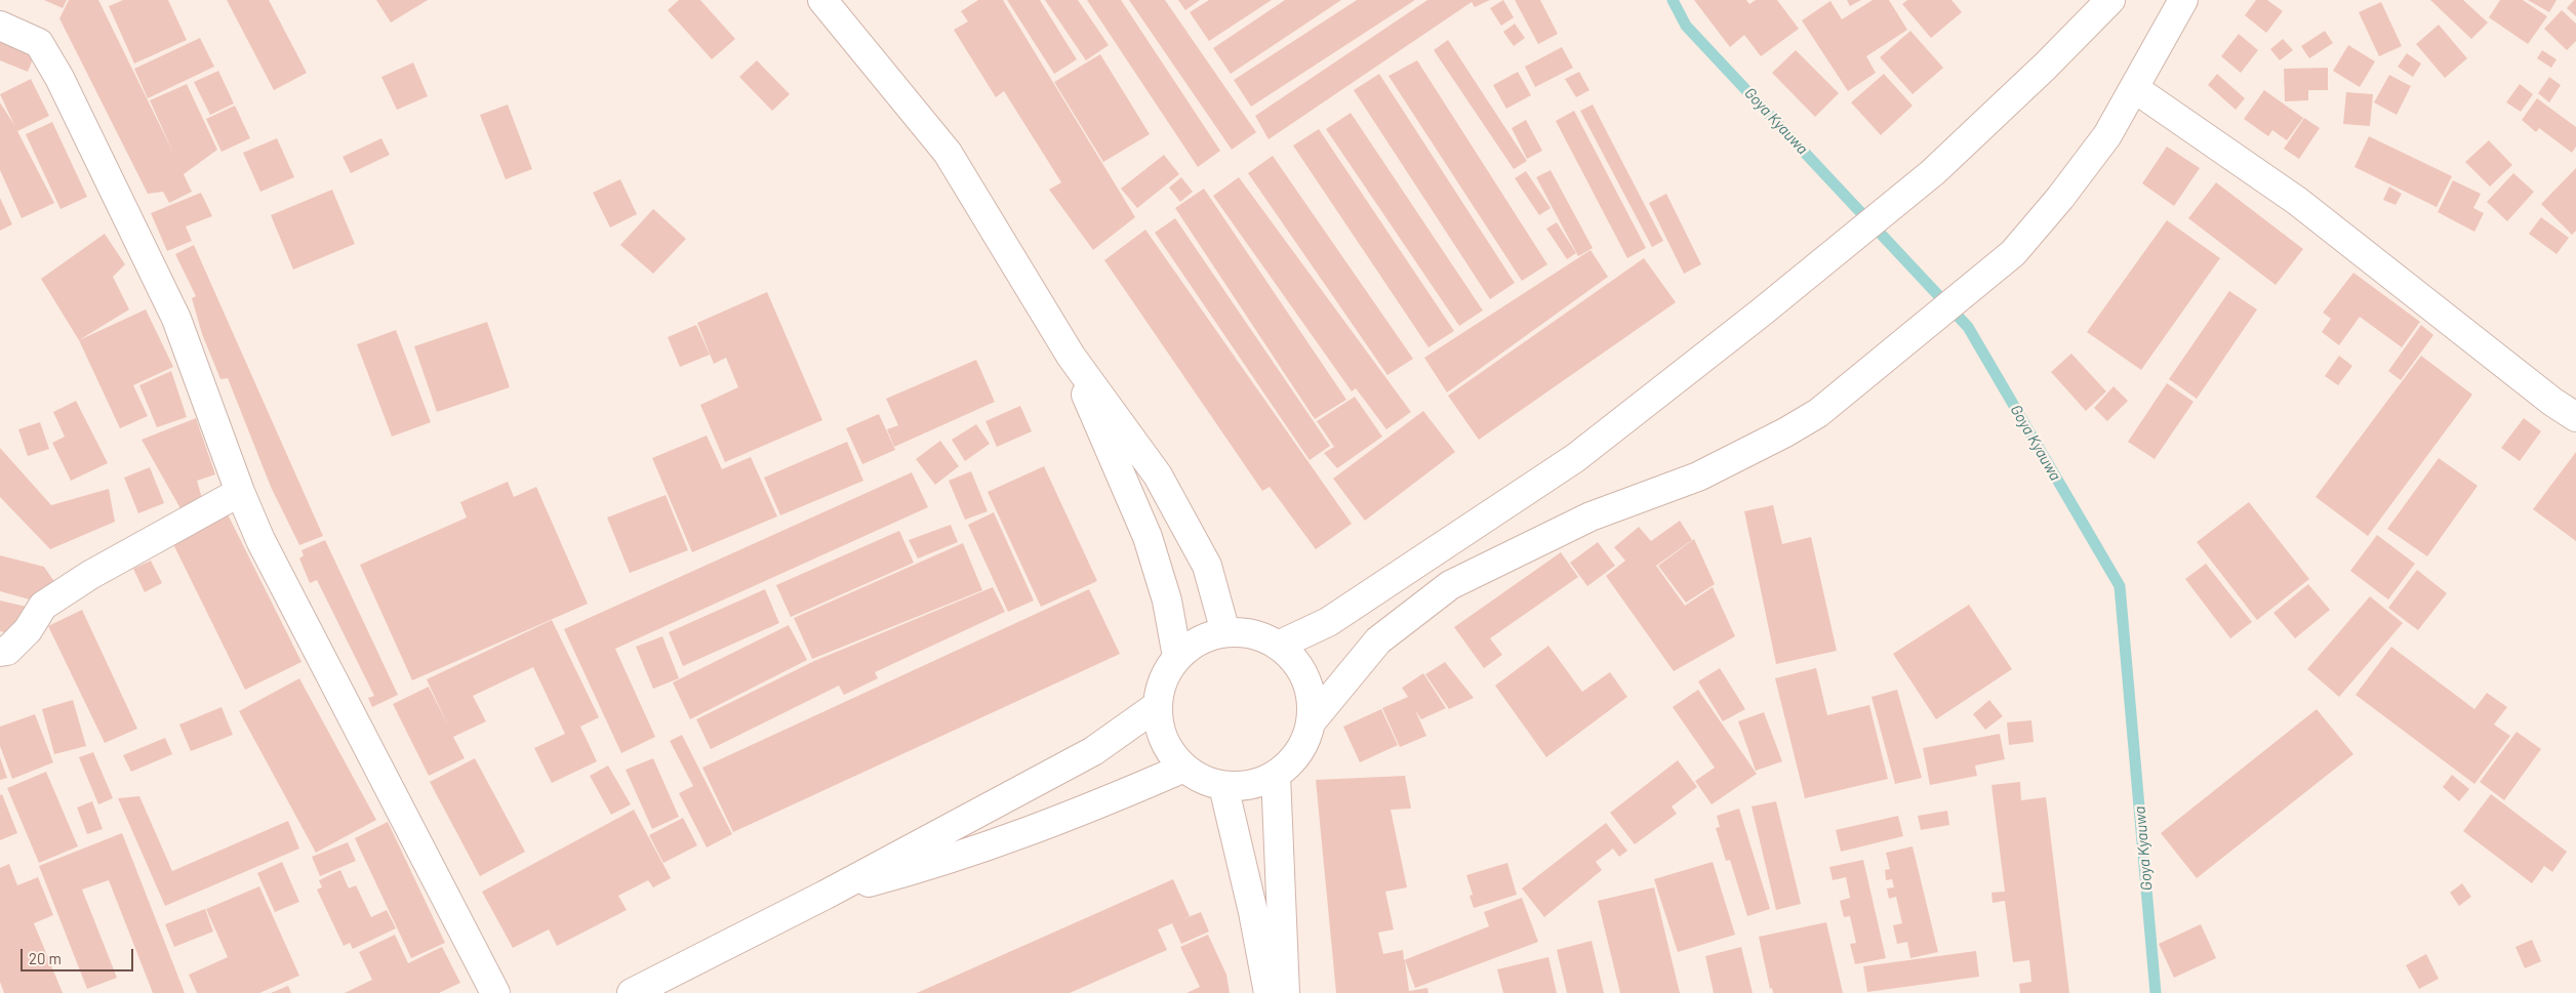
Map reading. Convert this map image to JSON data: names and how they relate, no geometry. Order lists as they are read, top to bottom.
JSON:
{
  "water": ["Goya Kyauwa"],
  "scale_bar": "20 m"
}
